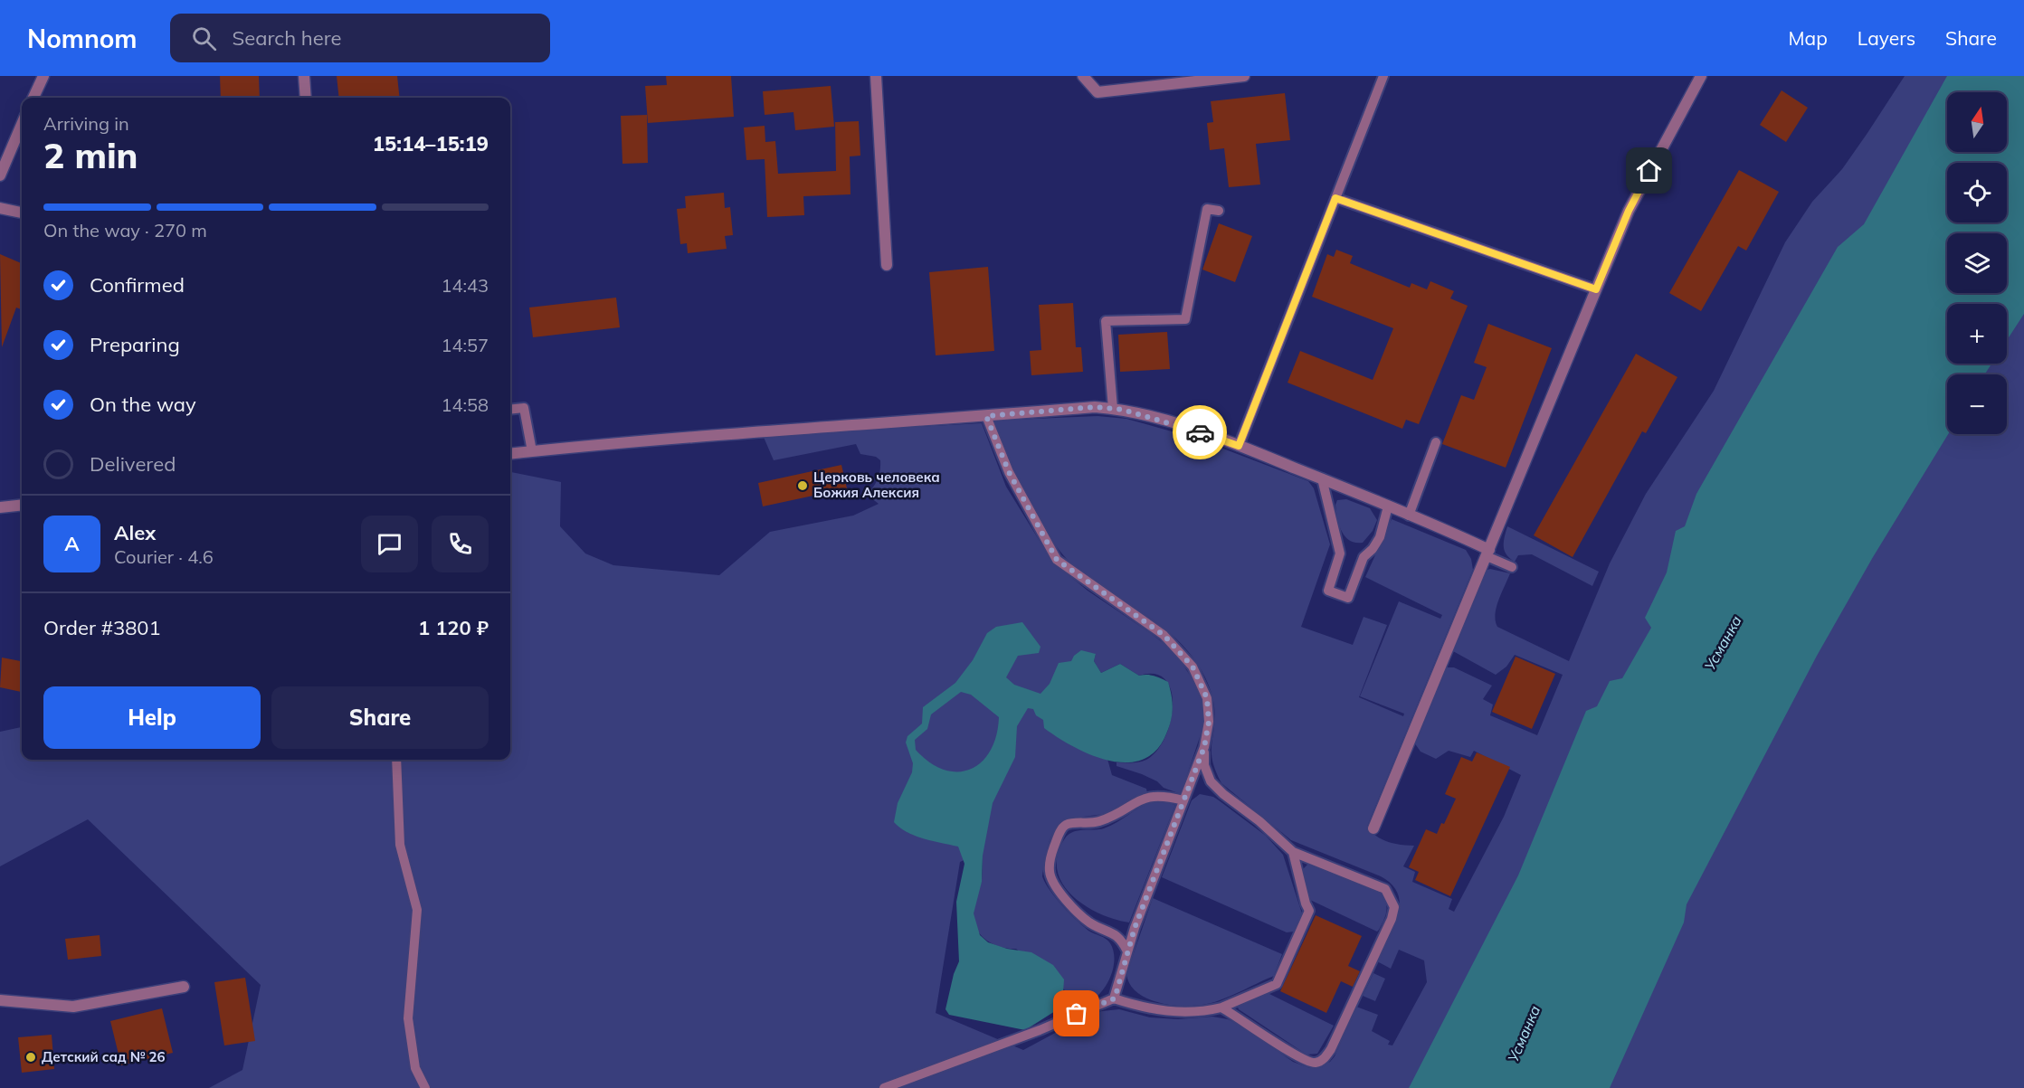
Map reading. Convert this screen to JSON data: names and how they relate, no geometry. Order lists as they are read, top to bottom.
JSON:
{
  "water": ["Усманка"],
  "places": ["Церковь человека Божия Алексия", "Детский сад № 26"],
  "north": "top",
  "page": {
    "header": "Nomnom",
    "search": "Search here",
    "nav": ["Map", "Layers", "Share"],
    "map_buttons": ["+", "−"],
    "heading": ["2 min", "Arriving in", "15:14–15:19"],
    "panel": [
      "Alex",
      "Courier · 4.6",
      "Order #3801",
      "1 120 ₽"
    ],
    "bar": "On the way · 270 m",
    "list": [
      ["Confirmed", "14:43"],
      ["Preparing", "14:57"],
      ["On the way", "14:58"],
      "Delivered"
    ],
    "round": "A",
    "buttons": ["Help", "Share"]
  }
}
